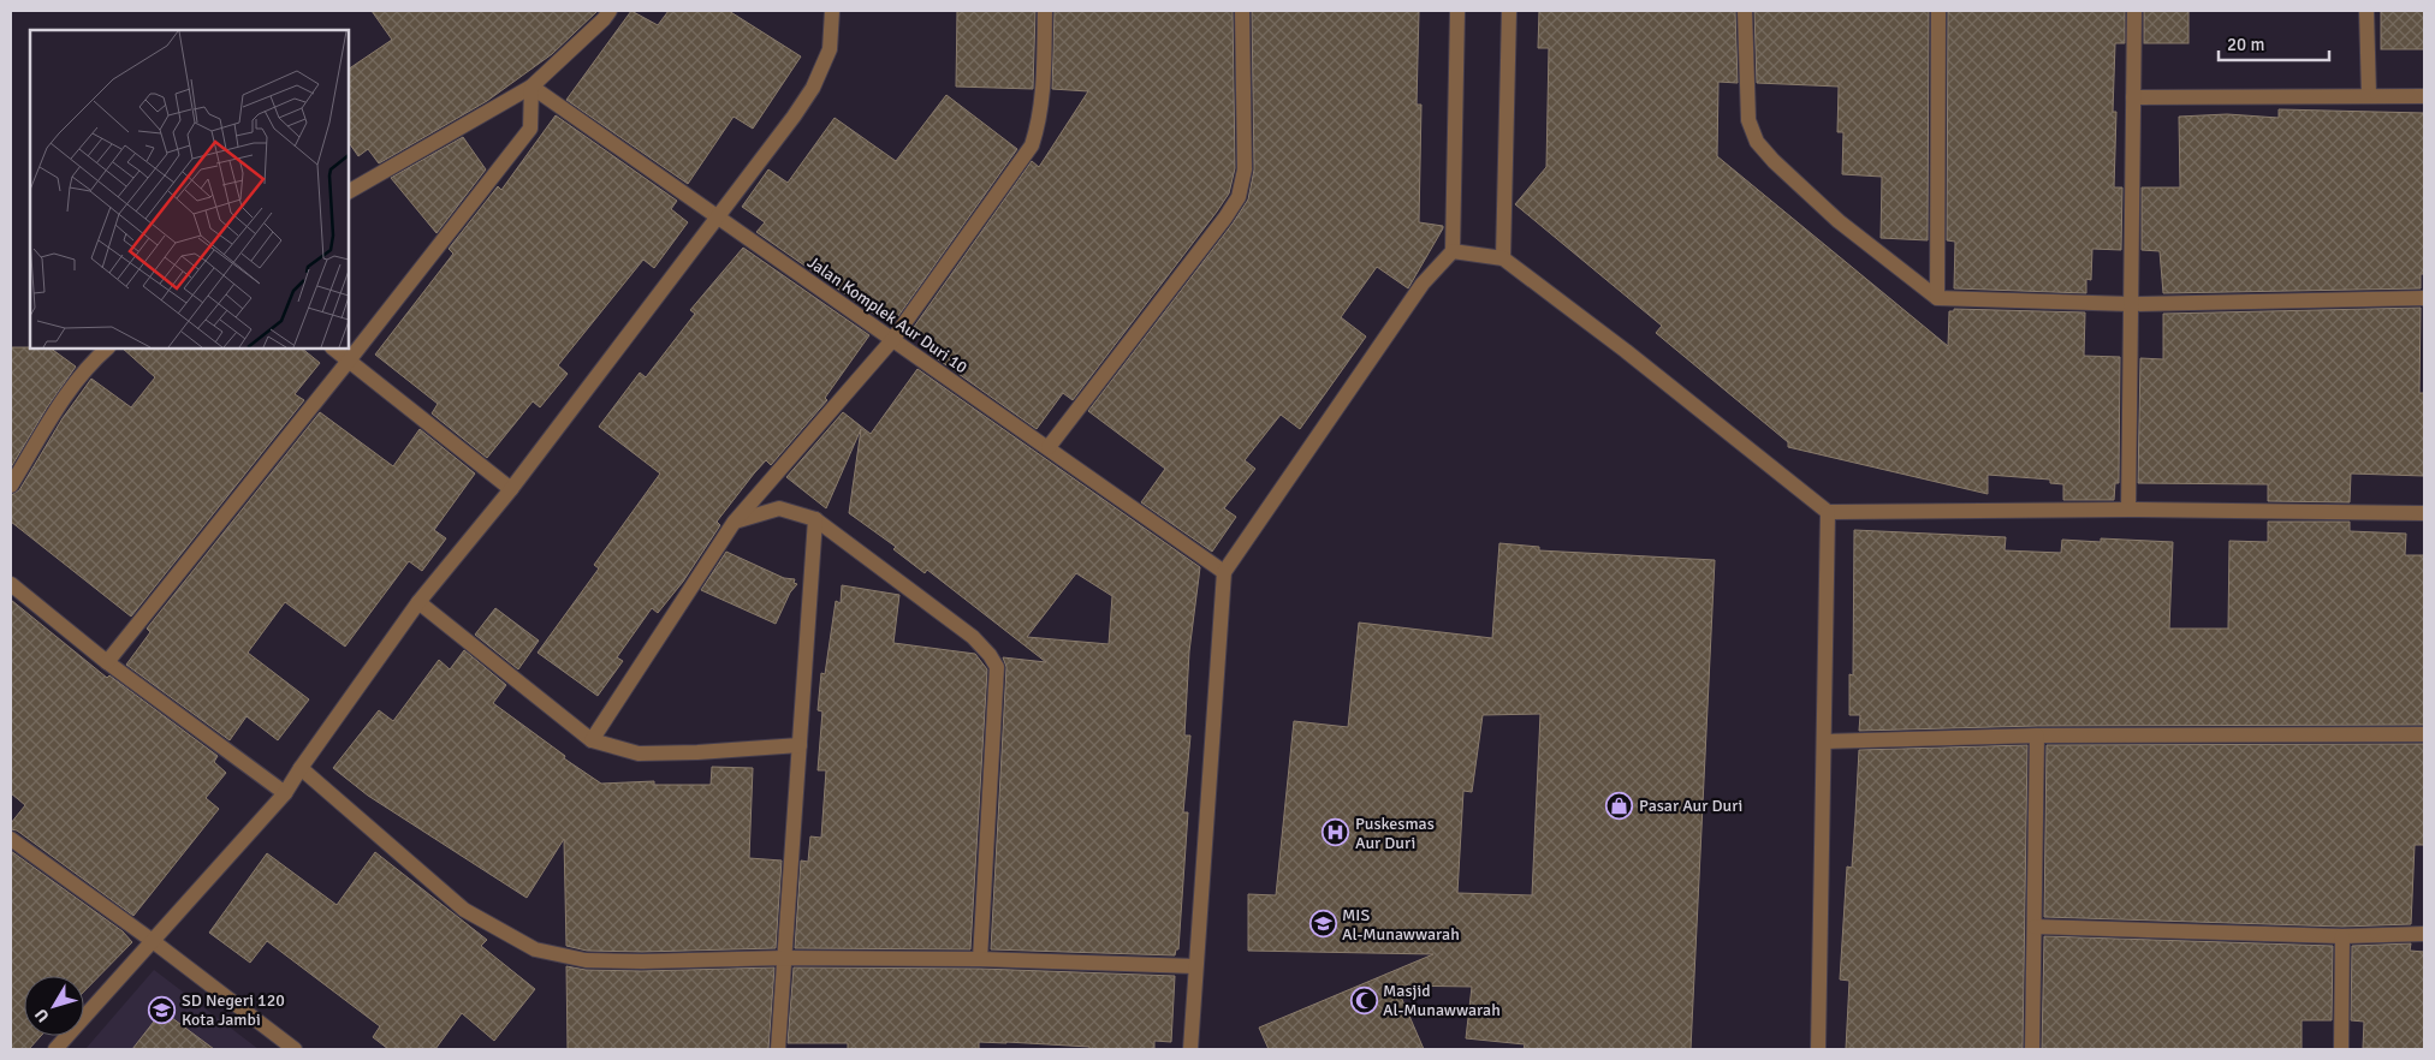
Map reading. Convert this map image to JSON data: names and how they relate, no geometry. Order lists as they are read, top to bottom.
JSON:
{
  "streets": {
    "street": ["Jalan Komplek Aur Duri 10"]
  },
  "places": {
    "shop": ["Pasar Aur Duri"],
    "hospital": ["Puskesmas Aur Duri"],
    "school or university": ["MIS Al-Munawwarah", "SD Negeri 120 Kota Jambi"],
    "mosque": ["Masjid Al-Munawwarah"]
  },
  "scale_bar": "20 m",
  "north": "bottom left"
}
